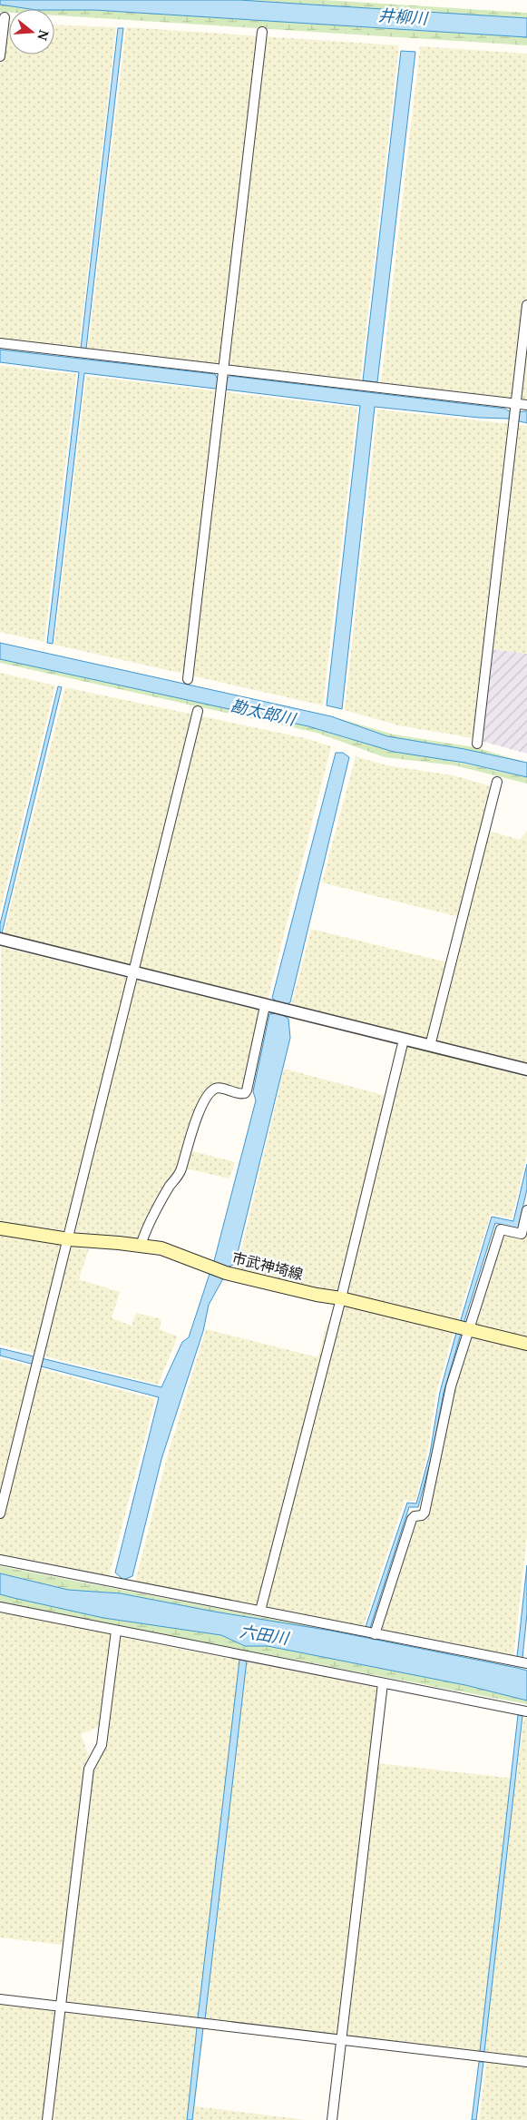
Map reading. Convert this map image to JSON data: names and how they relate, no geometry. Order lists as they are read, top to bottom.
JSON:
{
  "streets": {
    "main road": ["市武神埼線"]
  },
  "water": ["井柳川", "勘太郎川", "六田川"],
  "north": "right"
}
